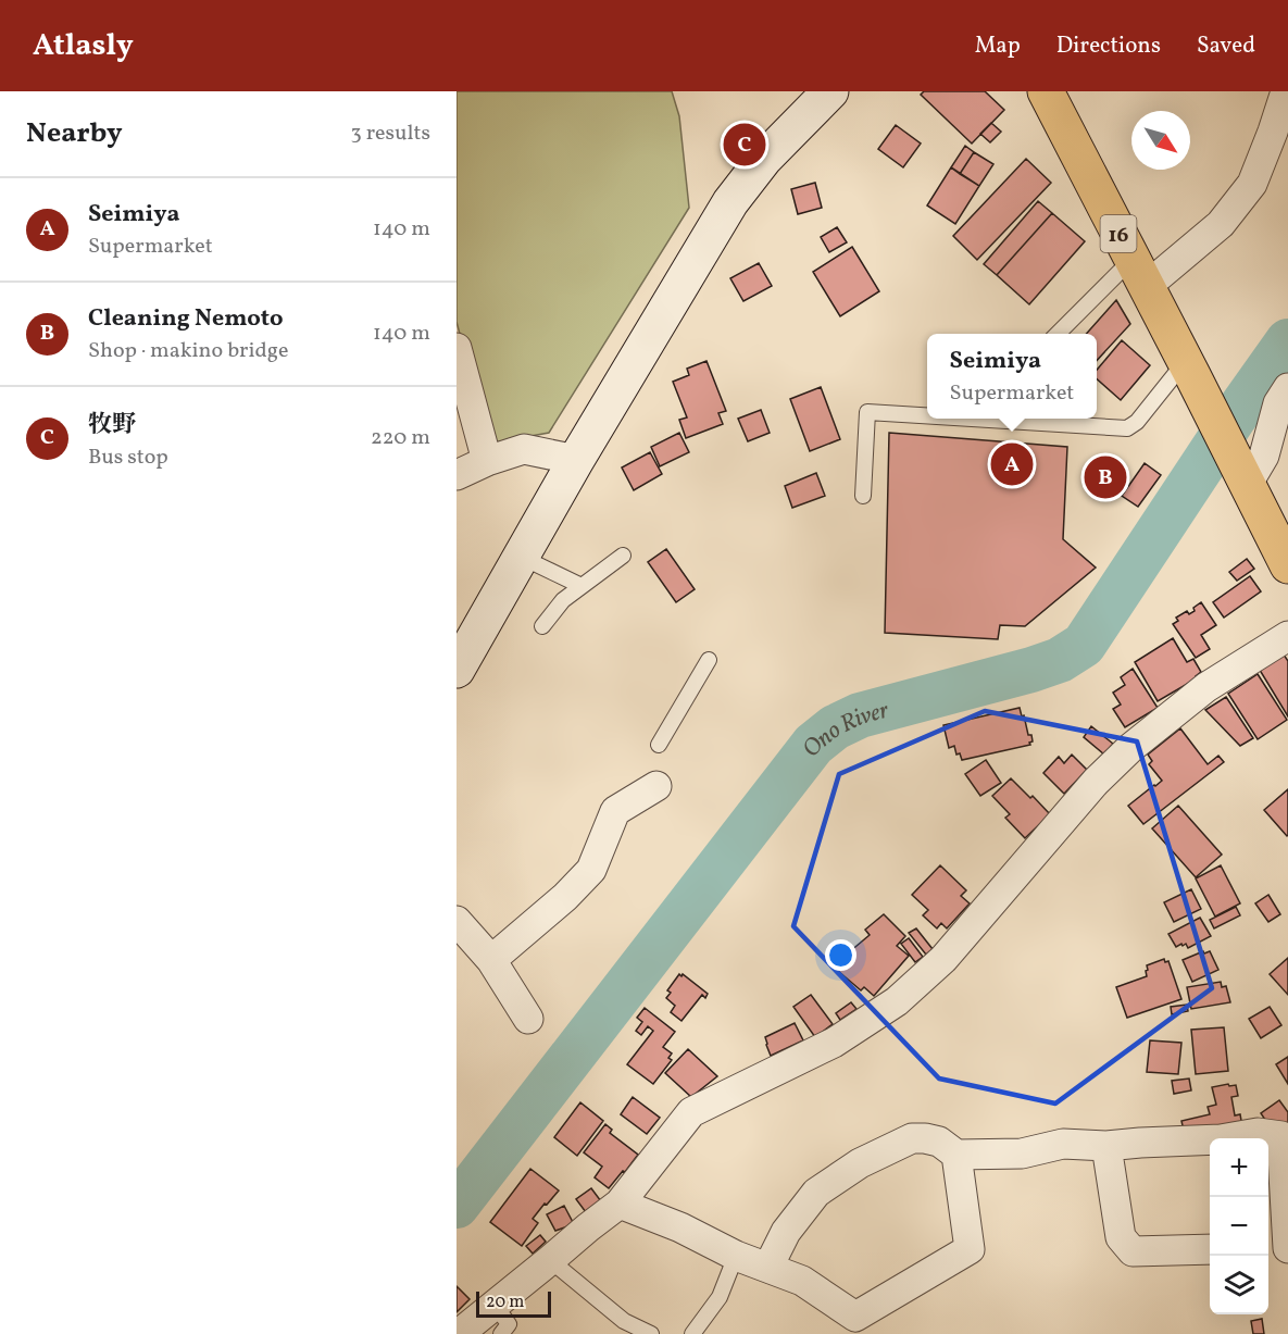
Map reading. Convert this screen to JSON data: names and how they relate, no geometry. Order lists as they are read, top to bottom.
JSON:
{
  "streets": {
    "main road": ["16"]
  },
  "water": ["Ono River"],
  "scale_bar": "20 m",
  "north": "bottom right",
  "page": {
    "header": "Atlasly",
    "nav": ["Map", "Directions", "Saved"],
    "heading": ["Nearby", "3 results"],
    "pins": ["C", "A", "B"],
    "list": [
      {
        "mark": "A",
        "name": "Seimiya",
        "note": "Supermarket",
        "value": "140 m"
      },
      {
        "mark": "B",
        "name": "Cleaning Nemoto",
        "note": "Shop · makino bridge",
        "value": "140 m"
      },
      {
        "mark": "C",
        "name": "牧野",
        "note": "Bus stop",
        "value": "220 m"
      }
    ],
    "popup": ["Seimiya", "Supermarket"],
    "map_buttons": ["+", "−"],
    "scale": "20 m"
  }
}
